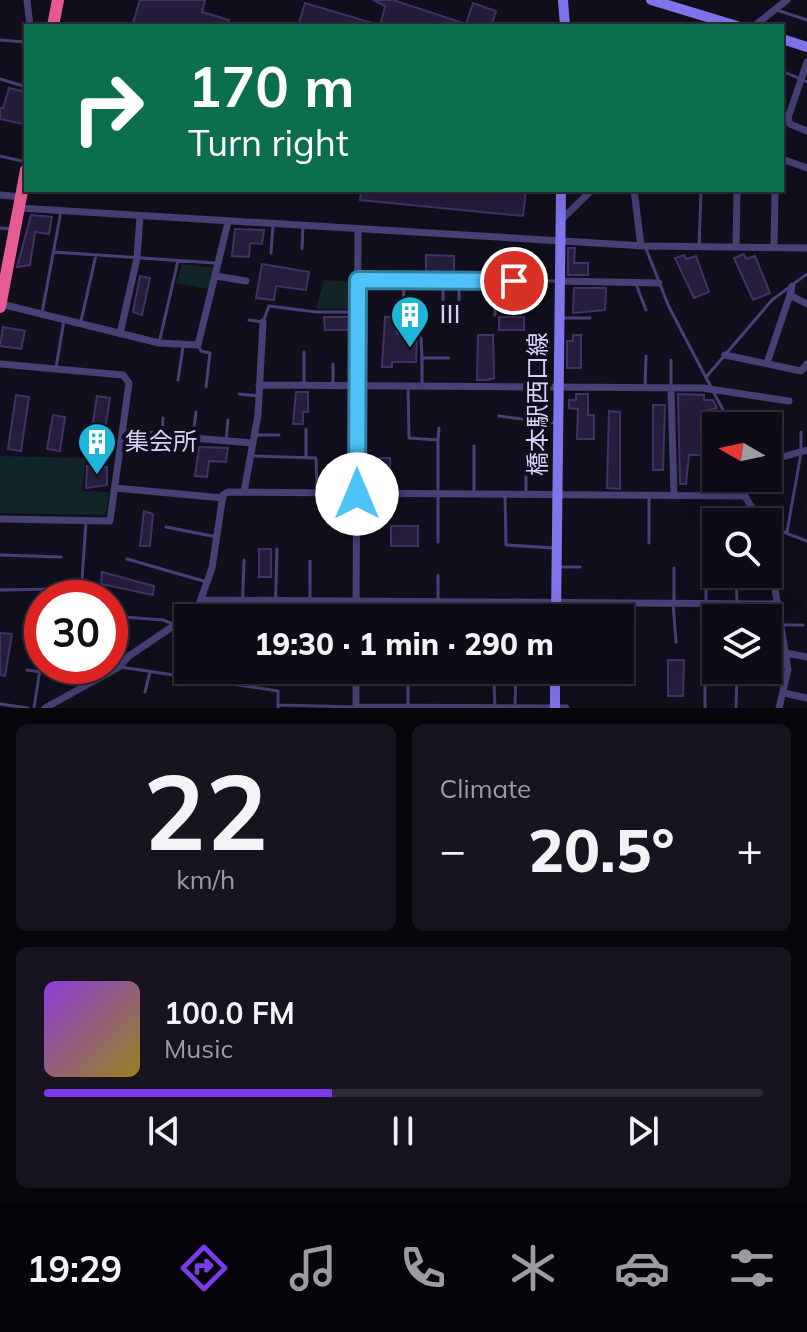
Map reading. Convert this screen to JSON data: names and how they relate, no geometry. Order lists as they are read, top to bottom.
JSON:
{
  "streets": {
    "street": ["橋本駅西口線"]
  },
  "places": {
    "building": ["Ⅲ", "集会所"]
  },
  "north": "left",
  "page": {
    "turn": ["170 m", "Turn right"],
    "limit": "30",
    "trip": "19:30 · 1 min · 290 m",
    "tile": [
      ["22", "km/h"],
      "Climate"
    ],
    "heat": ["−", "20.5°", "+"],
    "song": ["100.0 FM", "Music"],
    "tabs": "19:29"
  }
}
